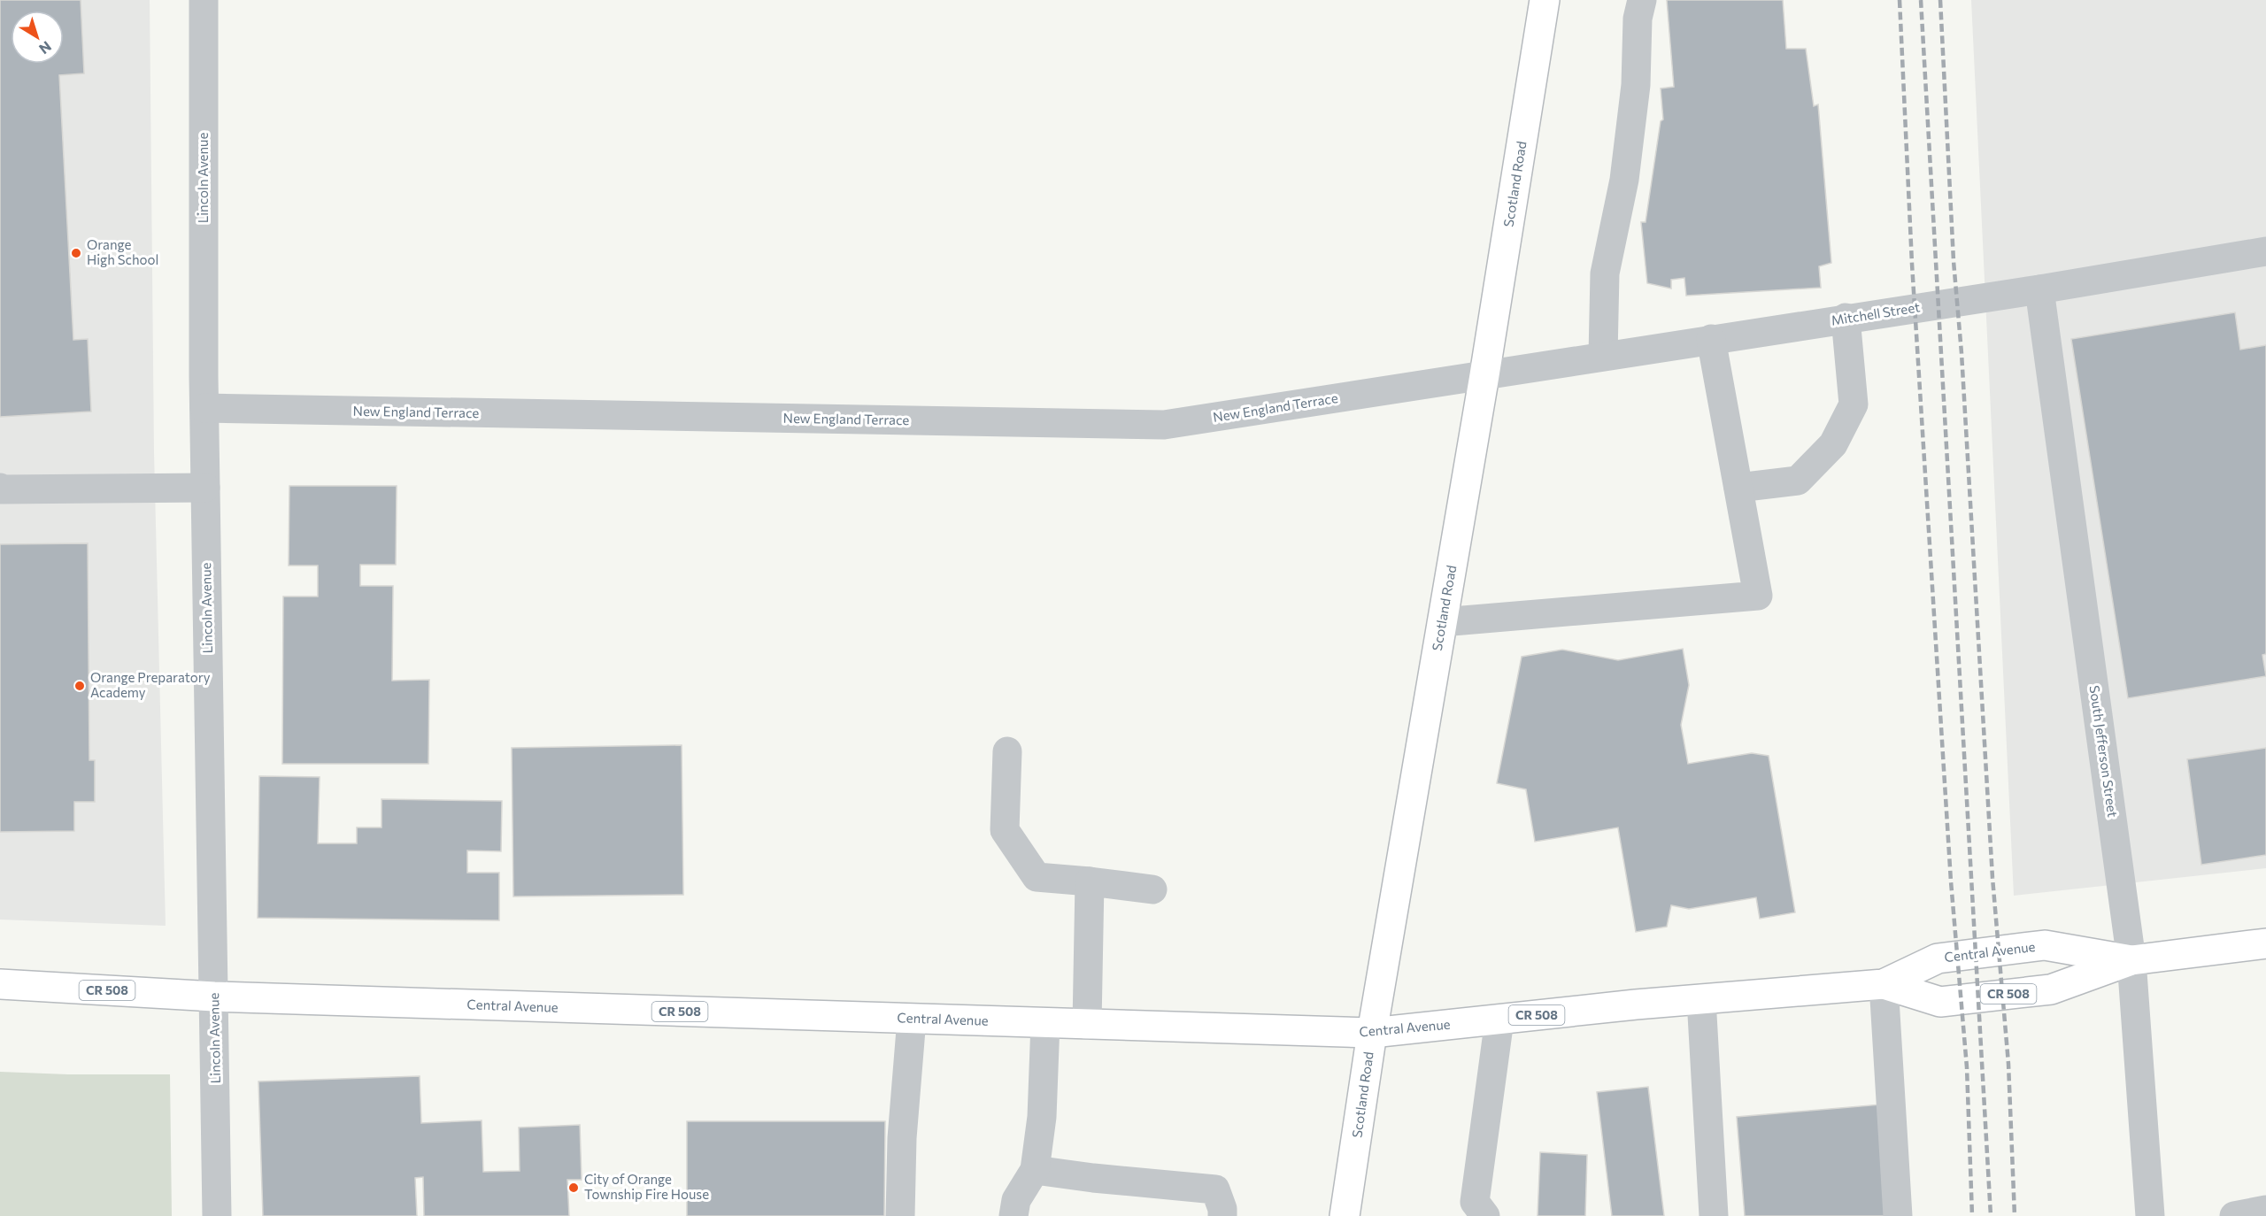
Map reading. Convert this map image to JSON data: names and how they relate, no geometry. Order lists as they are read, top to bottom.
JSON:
{
  "streets": {
    "main road": ["Scotland Road", "Central Avenue", "CR 508"],
    "street": [
      "Lincoln Avenue",
      "Mitchell Street",
      "New England Terrace",
      "South Jefferson Street"
    ]
  },
  "crossings": [
    ["Lincoln Avenue", "New England Terrace"],
    ["Lincoln Avenue", "Central Avenue"],
    ["Scotland Road", "Mitchell Street"],
    ["Scotland Road", "New England Terrace"],
    ["Scotland Road", "Central Avenue"],
    ["Mitchell Street", "New England Terrace"],
    ["Mitchell Street", "South Jefferson Street"],
    ["South Jefferson Street", "Central Avenue"]
  ],
  "places": ["Orange High School", "Orange Preparatory Academy", "City of Orange Township Fire House"],
  "north": "bottom right"
}
